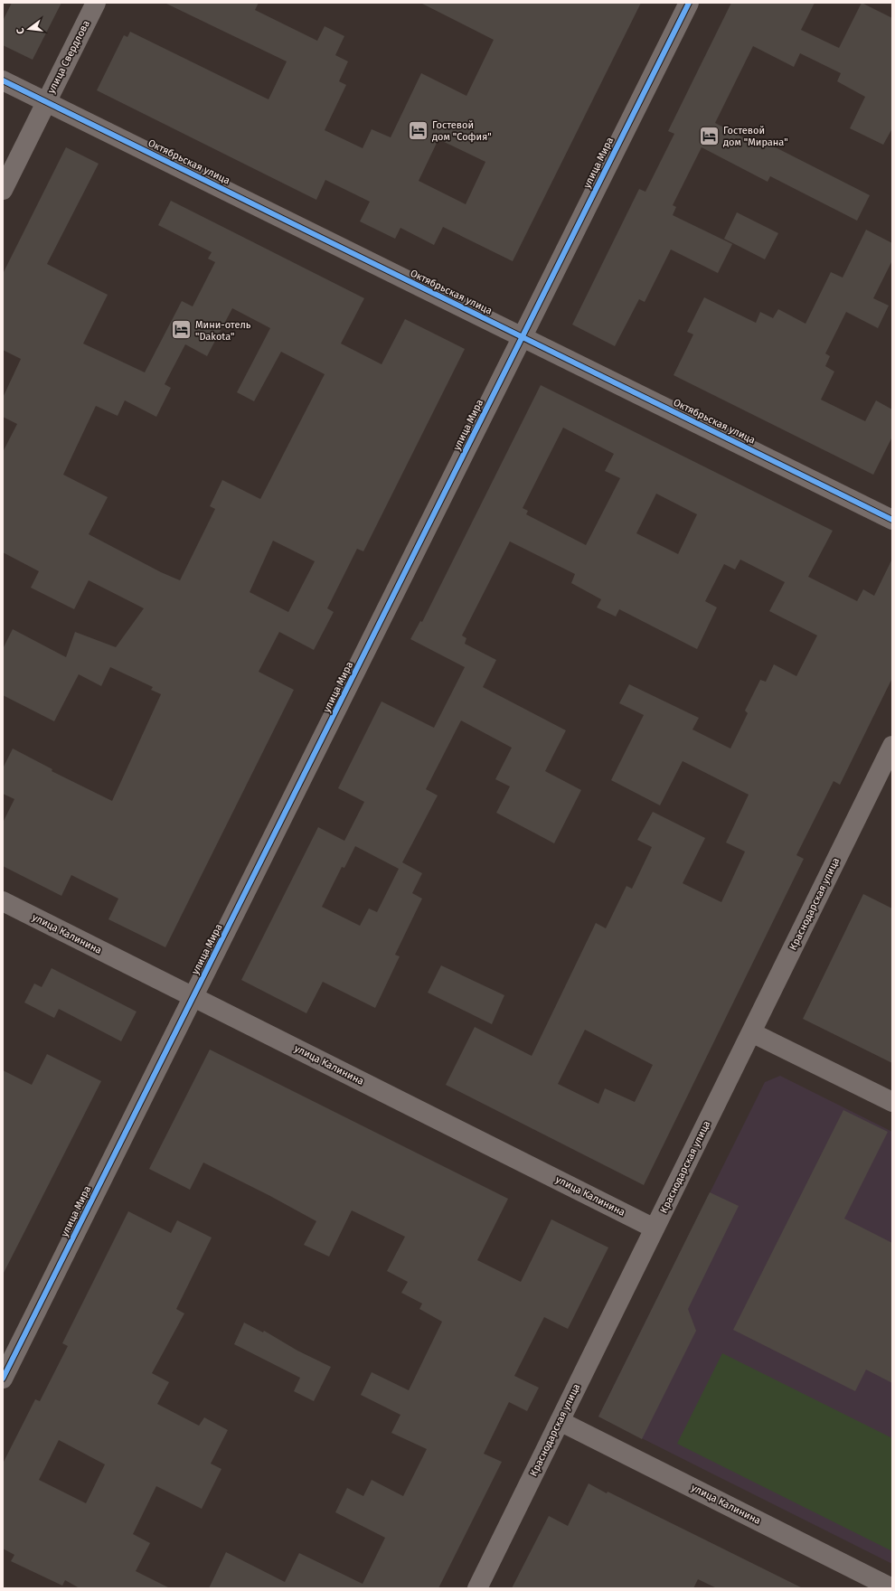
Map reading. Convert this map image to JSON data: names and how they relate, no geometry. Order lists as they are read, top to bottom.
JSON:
{
  "streets": {
    "street": [
      "улица Свердлова",
      "Октябрьская улица",
      "улица Мира",
      "Краснодарская улица",
      "улица Калинина"
    ]
  },
  "crossings": [
    ["улица Свердлова", "Октябрьская улица"],
    ["Октябрьская улица", "улица Мира"],
    ["улица Мира", "улица Калинина"],
    ["Краснодарская улица", "улица Калинина"]
  ],
  "places": {
    "hotel": ["Гостевой дом \"София\"", "Гостевой дом \"Мирана\"", "Мини-отель \"Dakota\""]
  },
  "north": "left"
}
